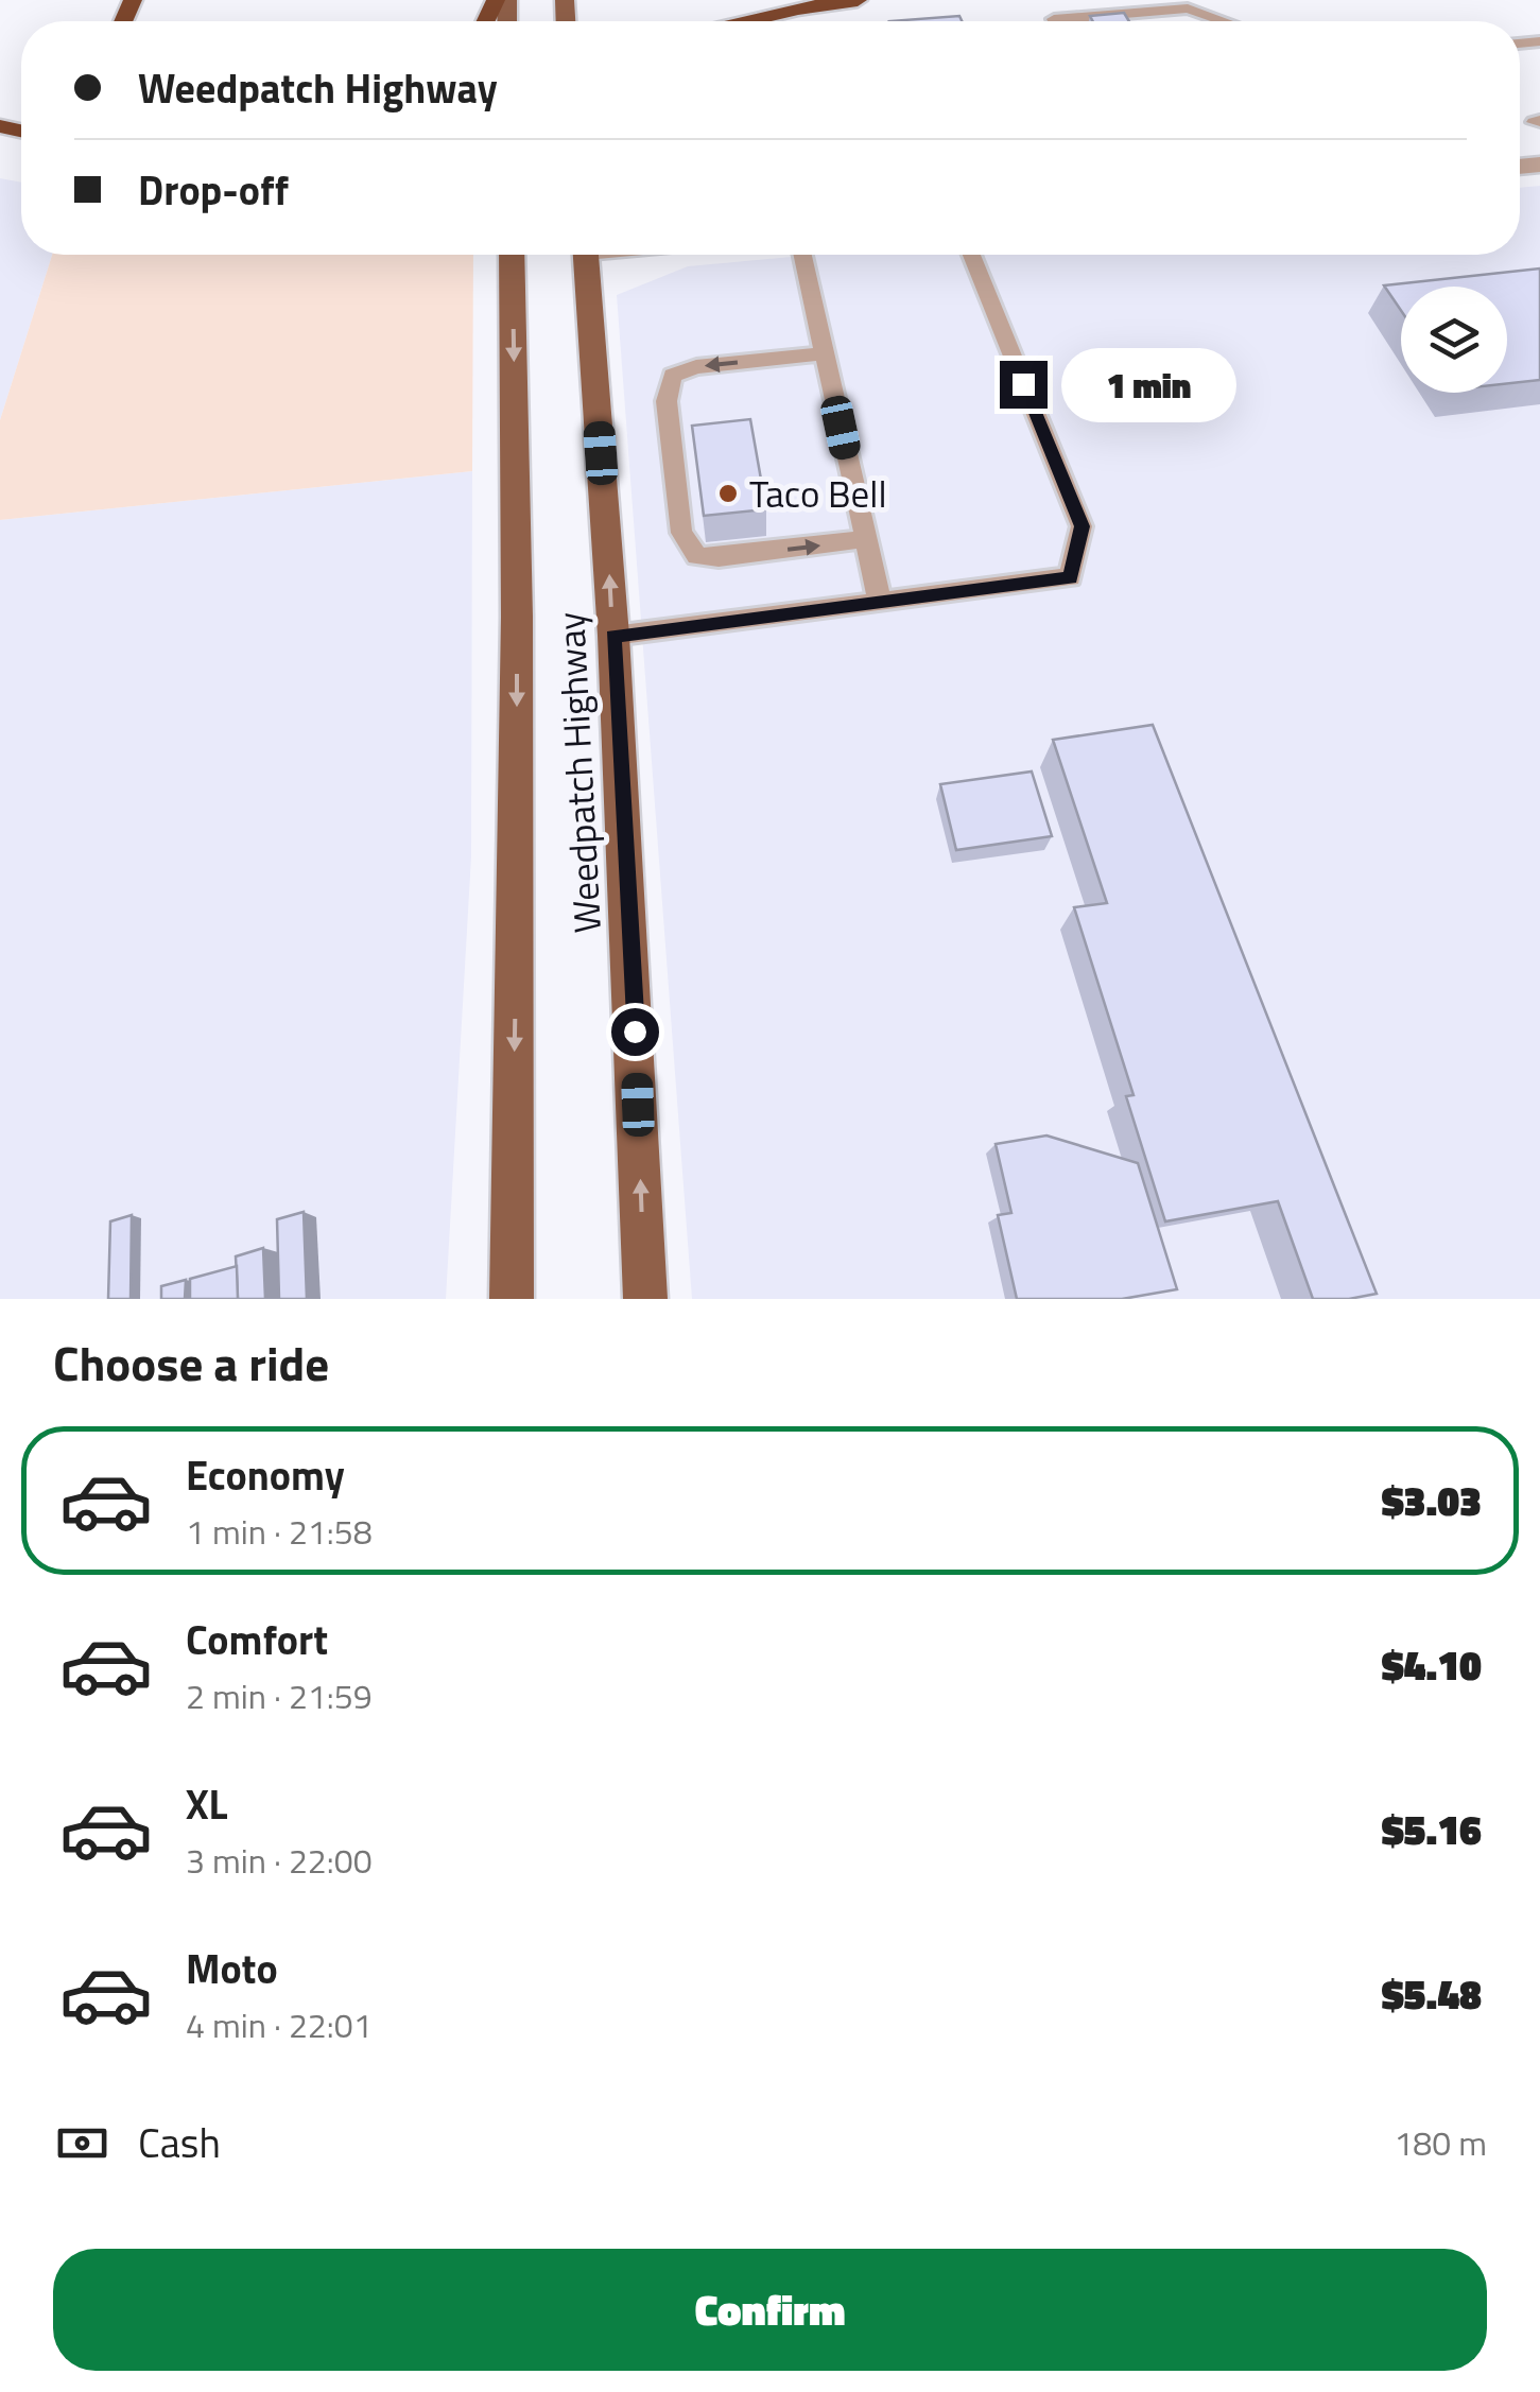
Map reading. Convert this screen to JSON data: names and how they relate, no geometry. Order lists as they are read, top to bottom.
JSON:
{
  "streets": {
    "main road": ["Weedpatch Highway"]
  },
  "places": ["Taco Bell"],
  "page": {
    "banner": ["Weedpatch Highway", "Drop-off"],
    "bubble": "1 min",
    "heading": "Choose a ride",
    "list": [
      {
        "name": "Economy",
        "note": "1 min · 21:58",
        "value": "$3.03"
      },
      {
        "name": "Comfort",
        "note": "2 min · 21:59",
        "value": "$4.10"
      },
      {
        "name": "XL",
        "note": "3 min · 22:00",
        "value": "$5.16"
      },
      {
        "name": "Moto",
        "note": "4 min · 22:01",
        "value": "$5.48"
      }
    ],
    "pay": ["Cash", "180 m"],
    "buttons": "Confirm"
  }
}
